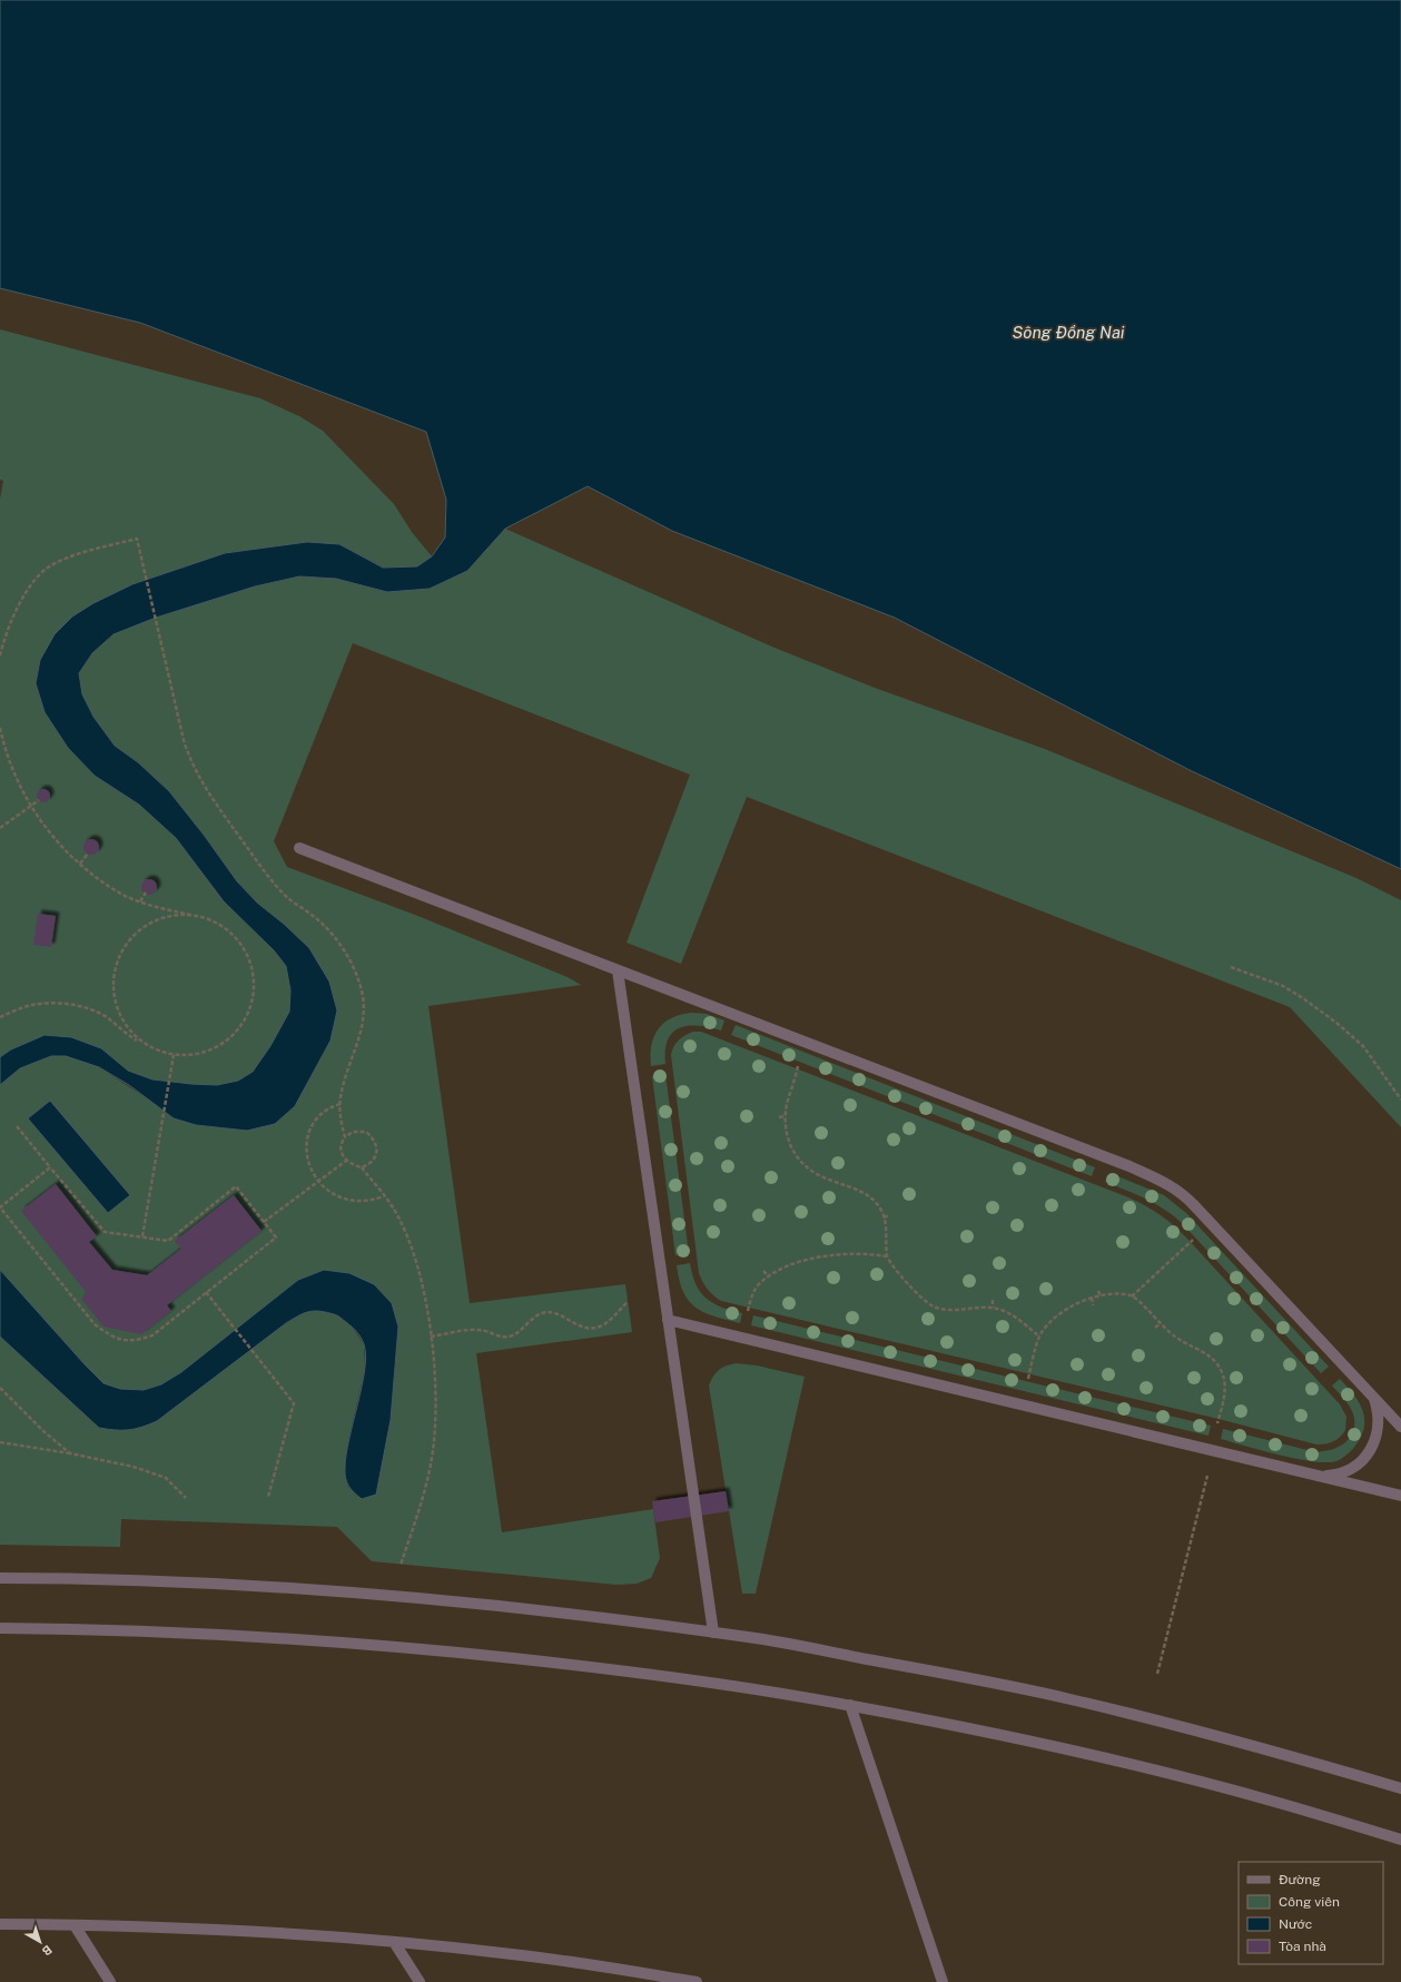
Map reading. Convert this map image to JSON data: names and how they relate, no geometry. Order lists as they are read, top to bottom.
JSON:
{
  "water": ["Sông Đồng Nai"],
  "legend": [
    "Đường",
    "Công viên",
    "Nước",
    "Tòa nhà"
  ],
  "north": "bottom right"
}
